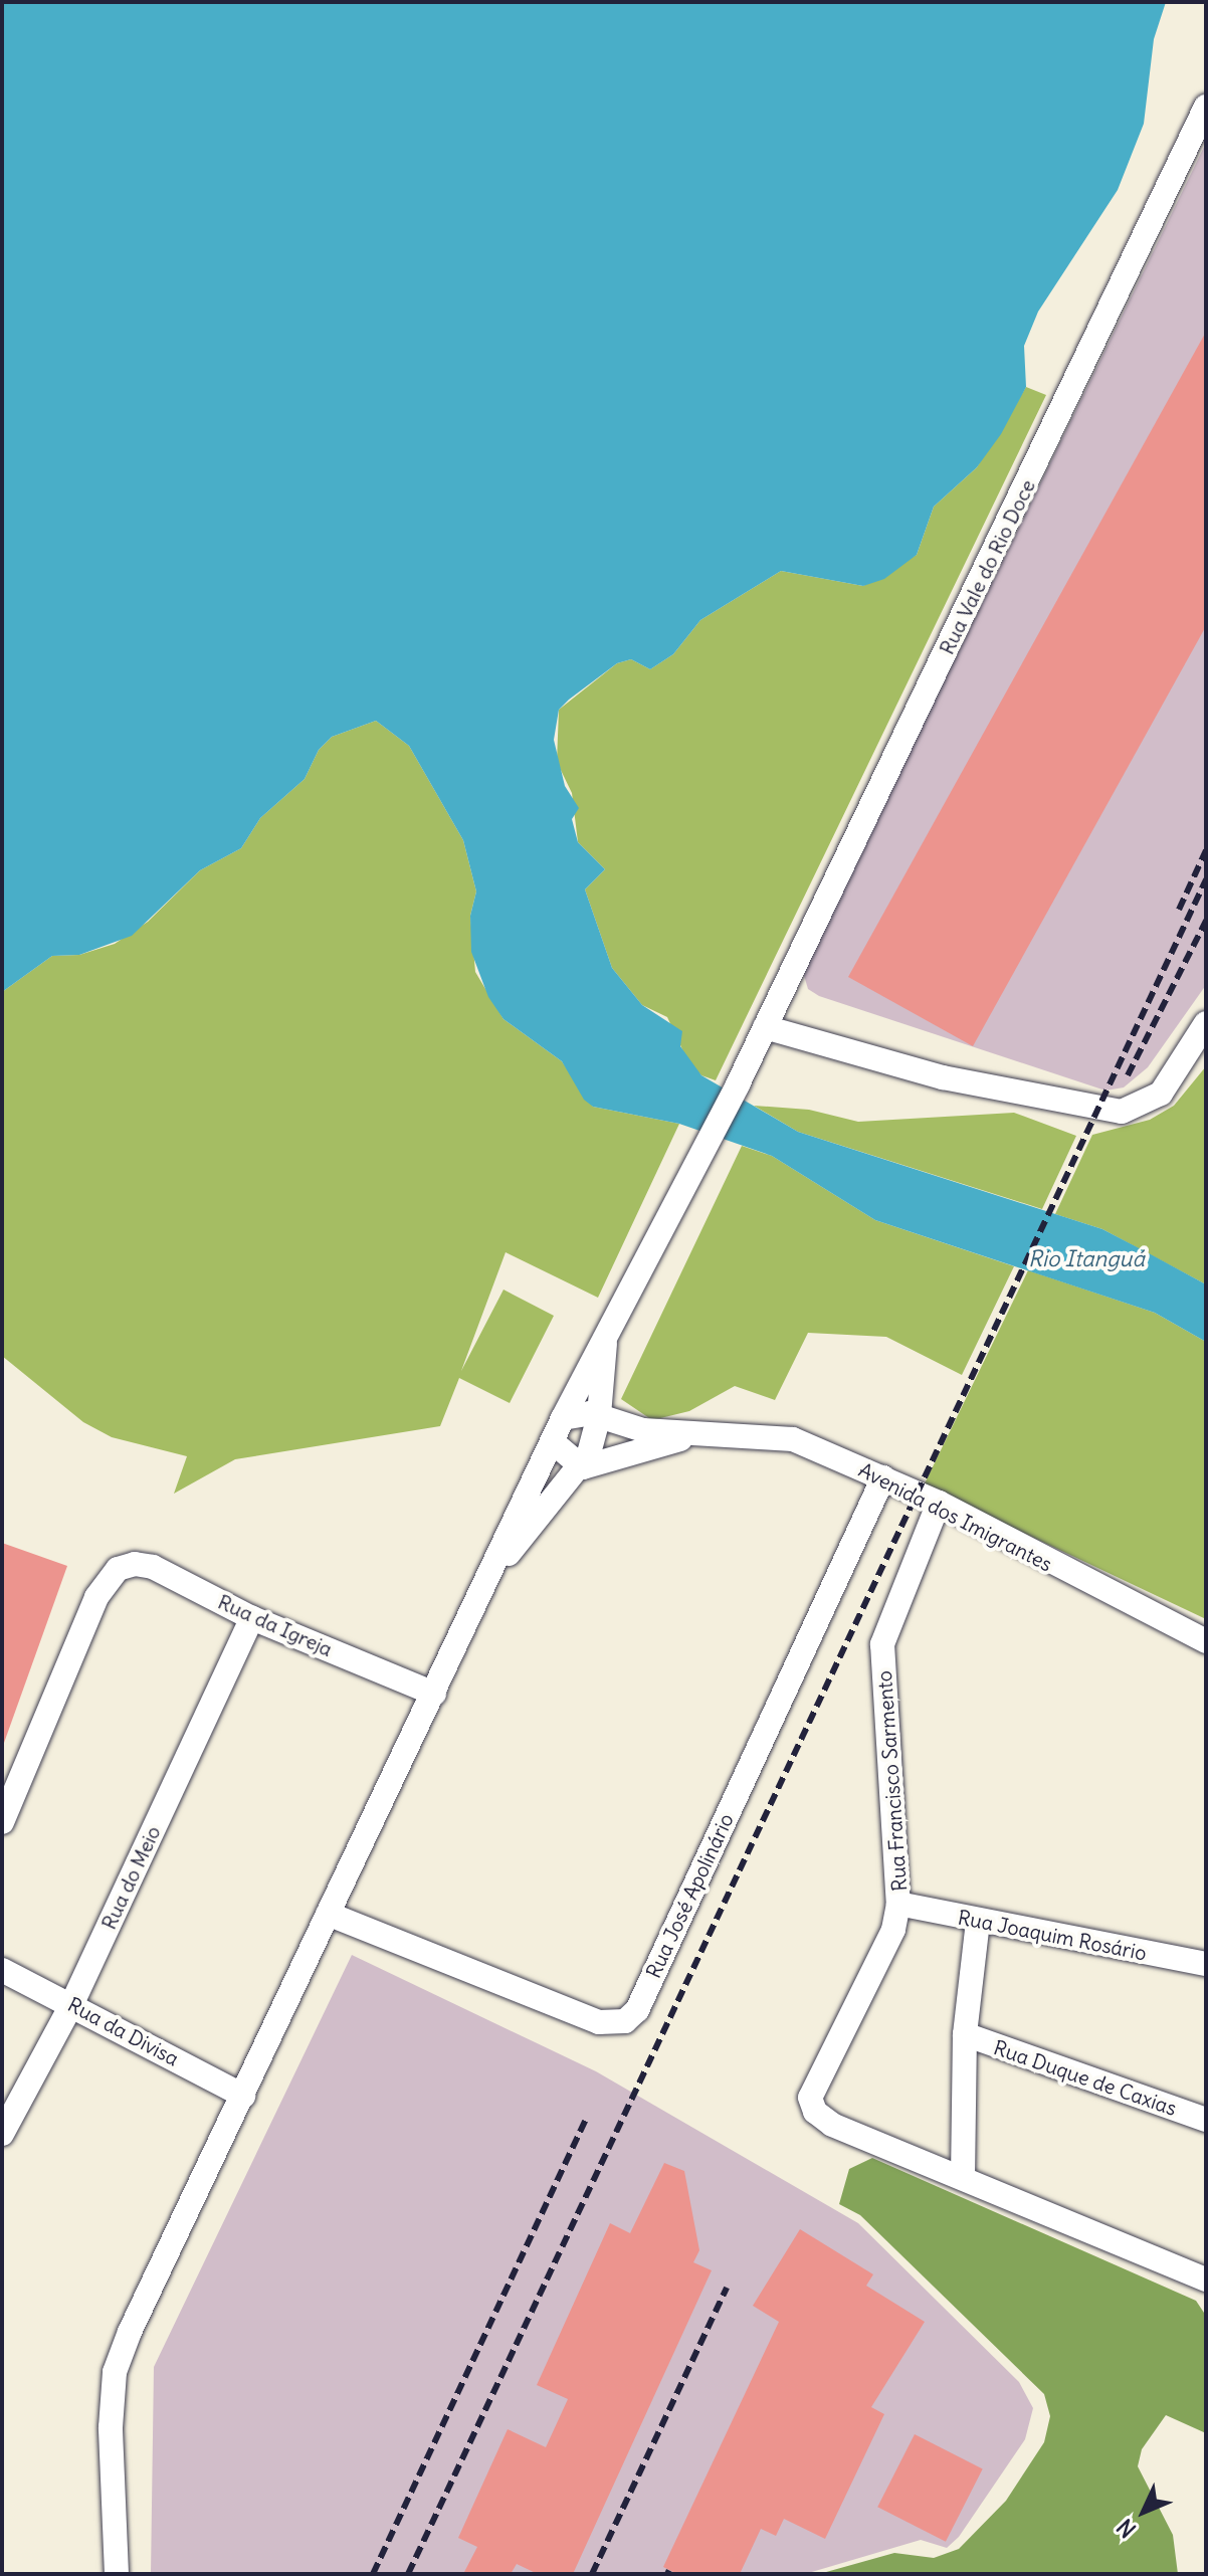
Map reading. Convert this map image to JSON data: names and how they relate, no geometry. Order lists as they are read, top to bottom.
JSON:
{
  "streets": {
    "street": [
      "Rua Vale do Rio Doce",
      "Avenida dos Imigrantes",
      "Rua da Igreja",
      "Rua Francisco Sarmento",
      "Rua do Meio",
      "Rua José Apolinário",
      "Rua Joaquim Rosário",
      "Rua da Divisa",
      "Rua Duque de Caxias"
    ]
  },
  "crossings": [
    ["Rua Vale do Rio Doce", "Avenida dos Imigrantes"],
    ["Rua Vale do Rio Doce", "Rua da Igreja"],
    ["Rua Vale do Rio Doce", "Rua José Apolinário"],
    ["Rua Vale do Rio Doce", "Rua da Divisa"],
    ["Avenida dos Imigrantes", "Rua Francisco Sarmento"],
    ["Avenida dos Imigrantes", "Rua José Apolinário"],
    ["Rua da Igreja", "Rua do Meio"],
    ["Rua Francisco Sarmento", "Rua Joaquim Rosário"],
    ["Rua do Meio", "Rua da Divisa"]
  ],
  "water": ["Rio Itanguá"],
  "north": "bottom left"
}
